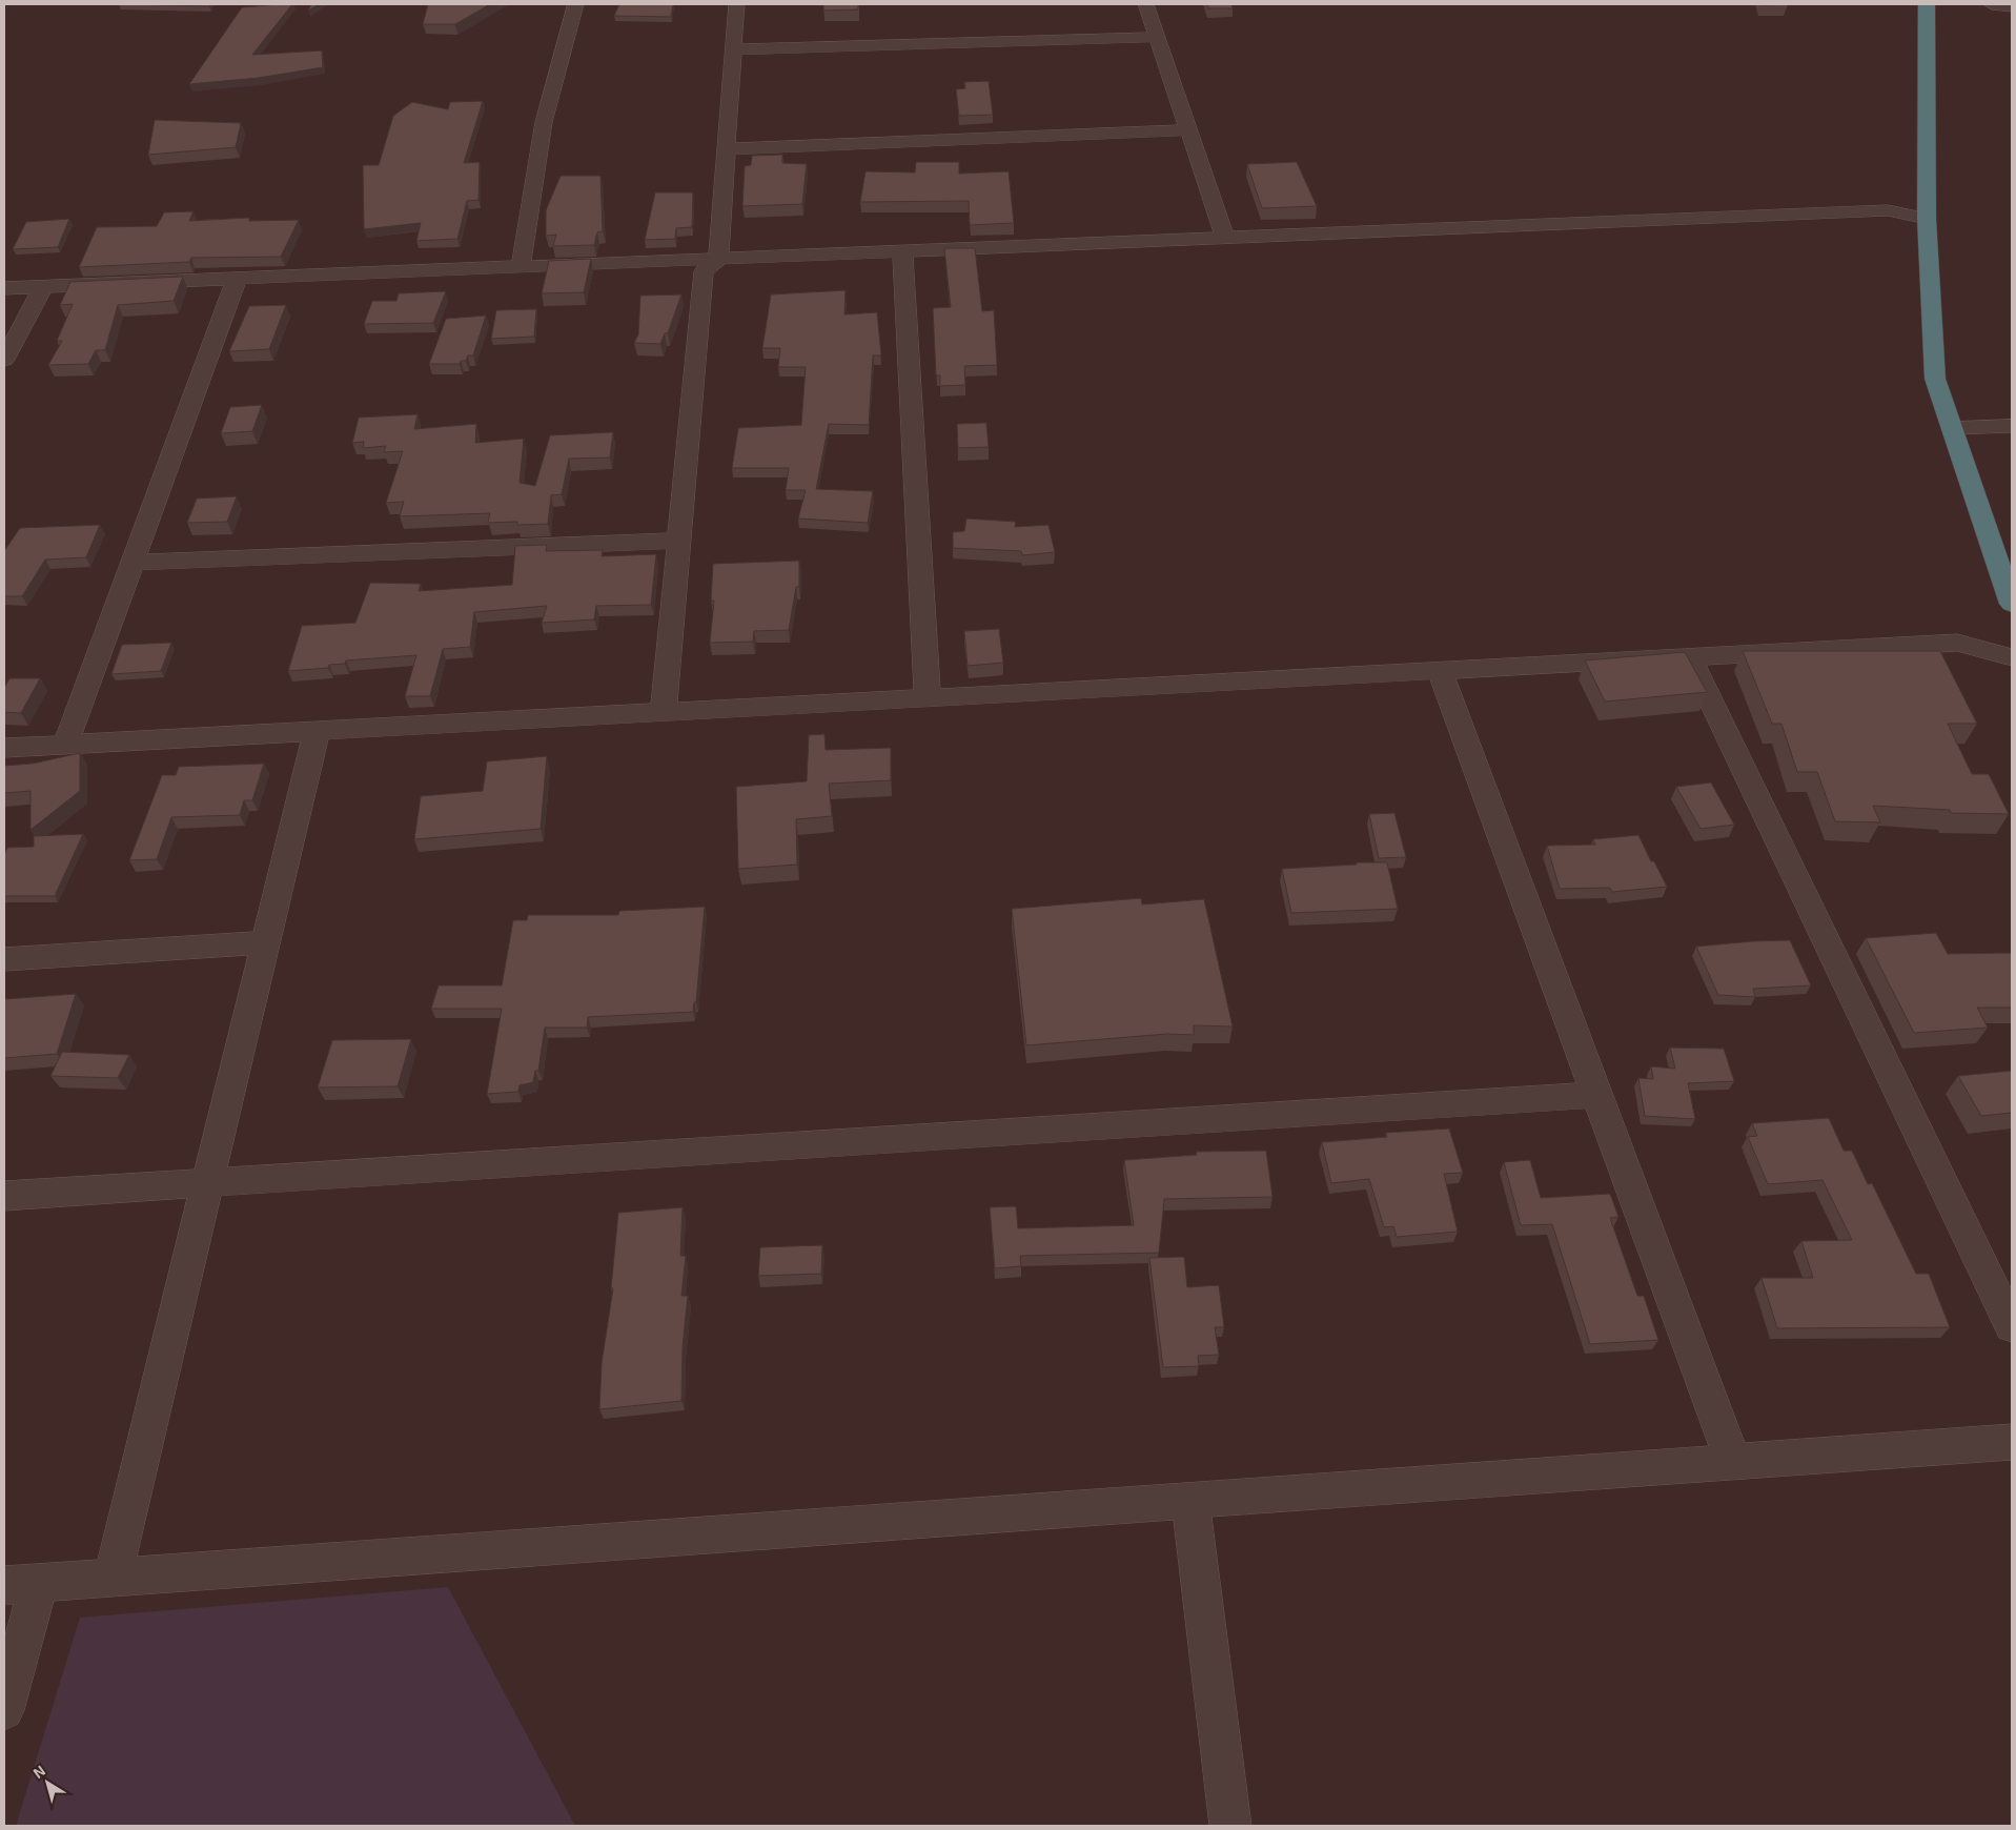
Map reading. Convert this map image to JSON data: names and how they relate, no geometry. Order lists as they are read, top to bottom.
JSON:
{
  "north": "top left"
}
